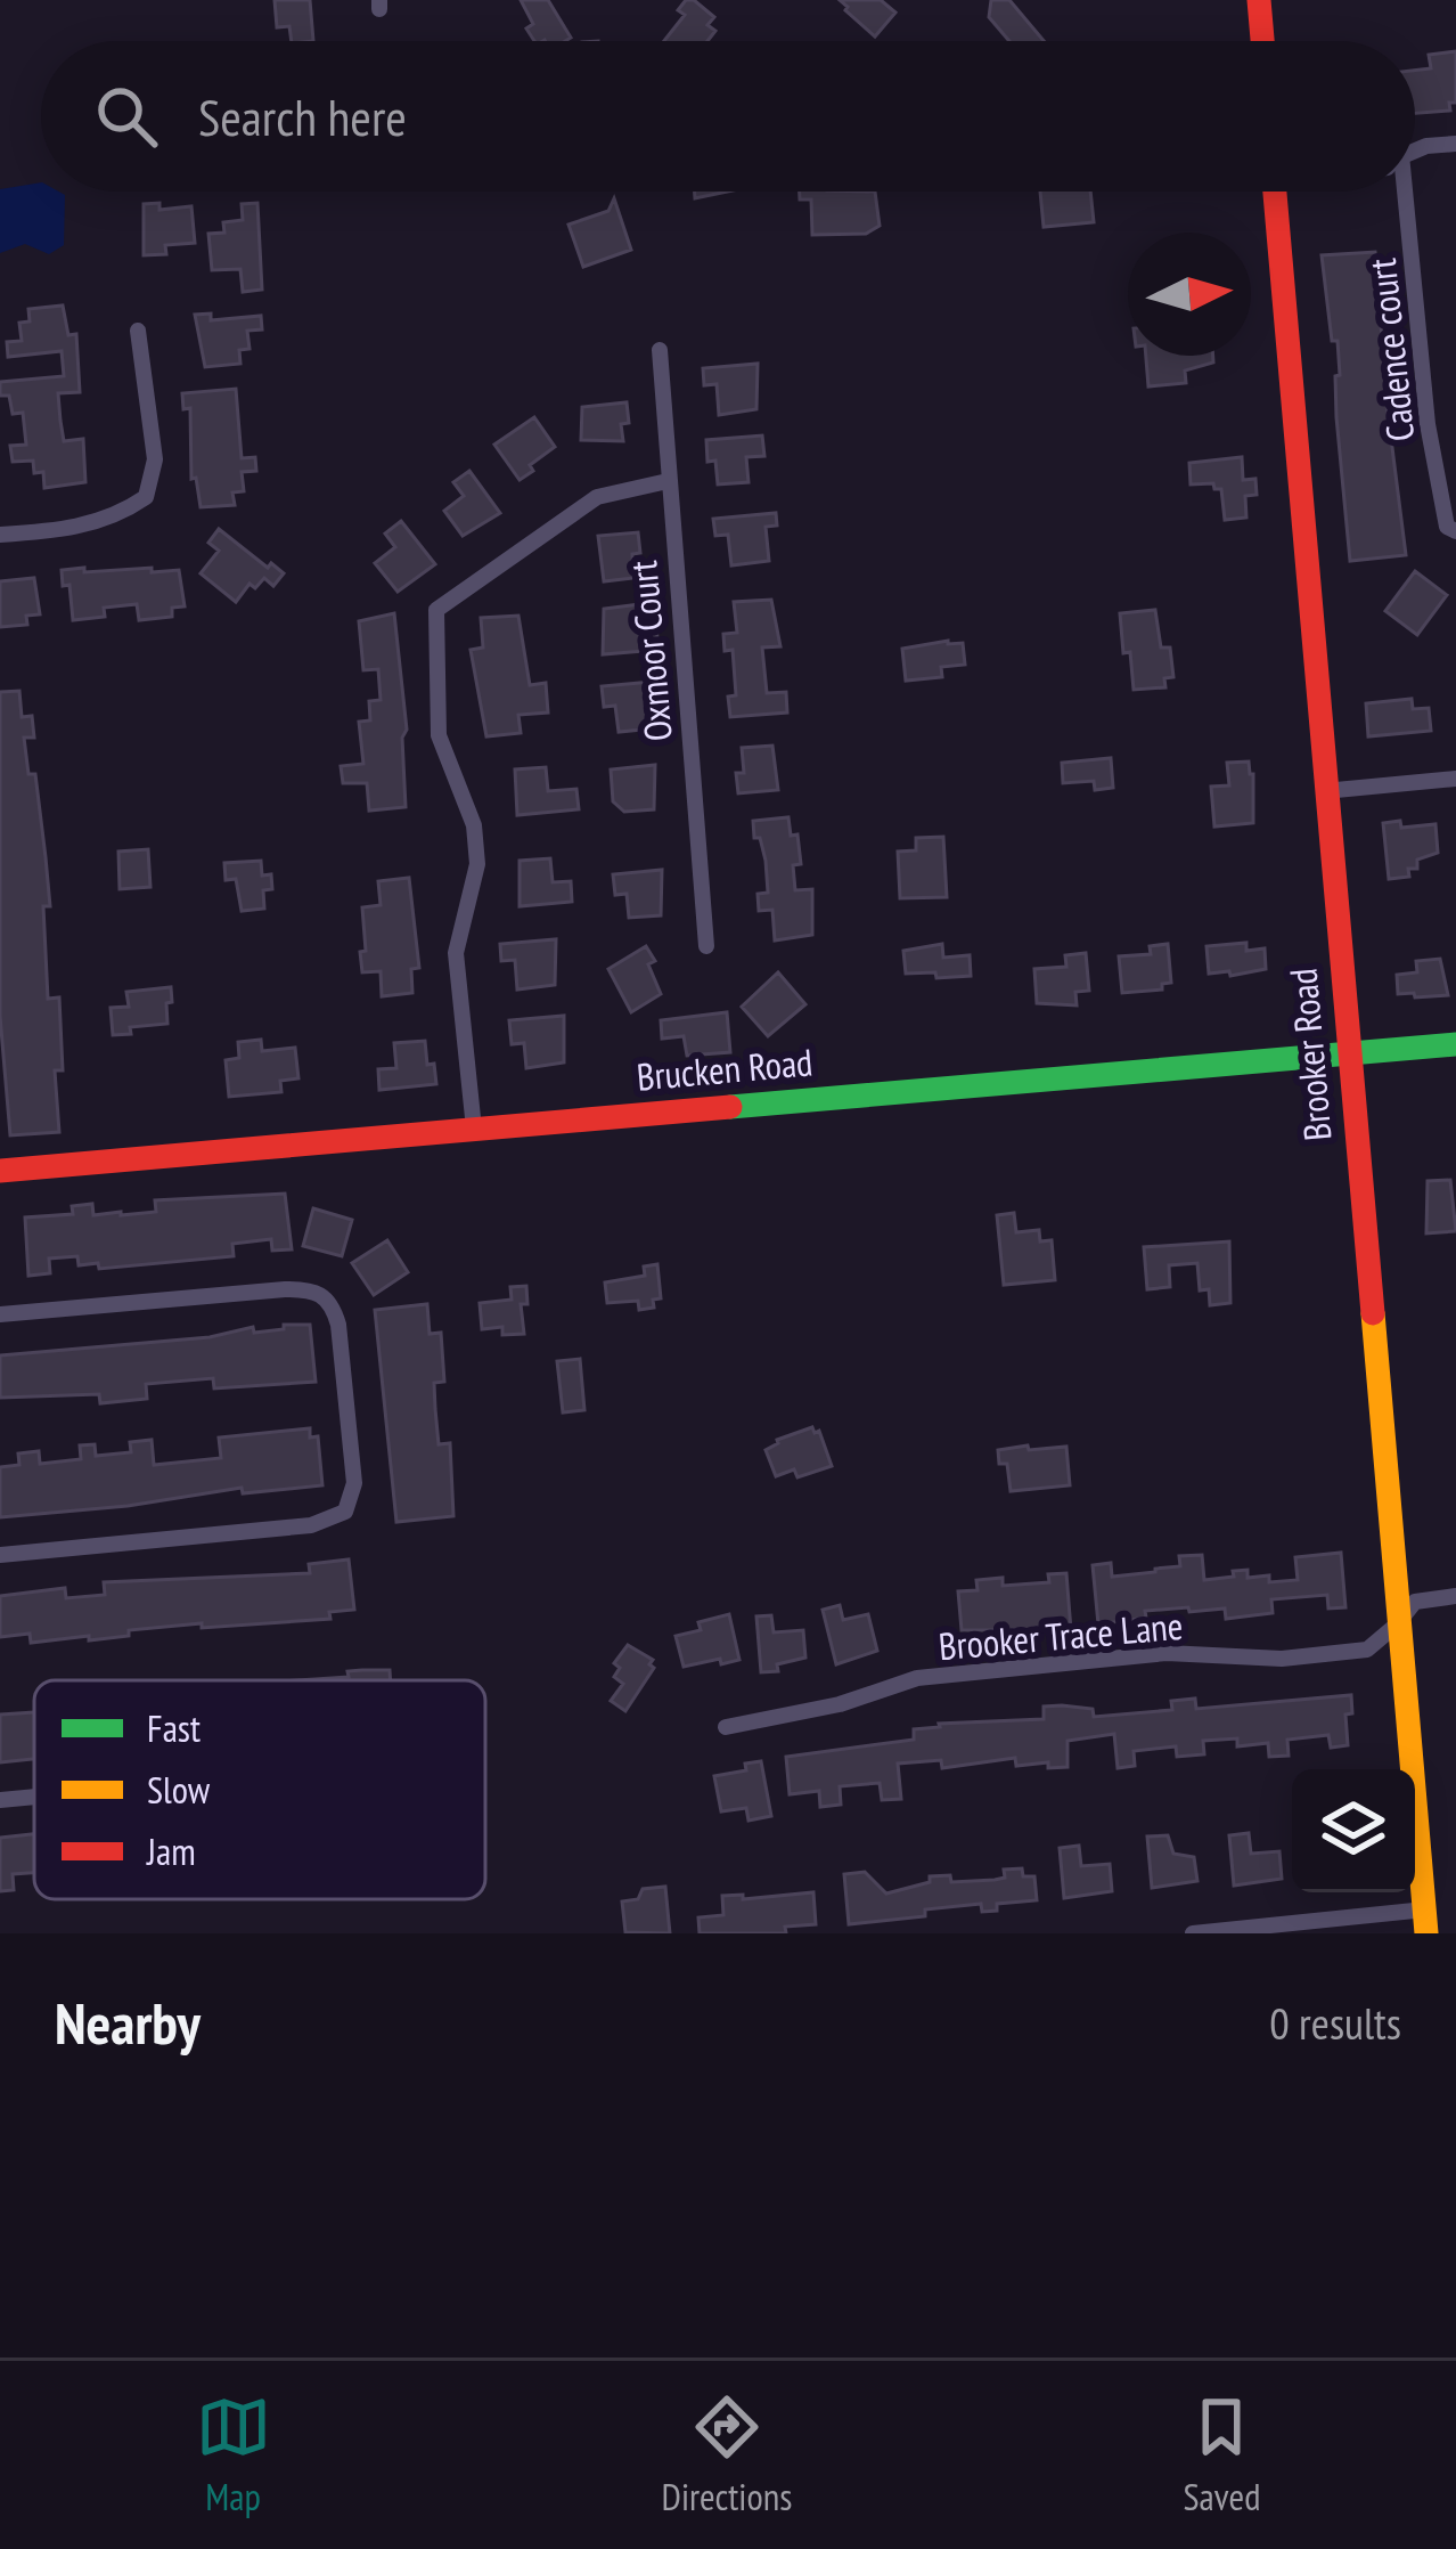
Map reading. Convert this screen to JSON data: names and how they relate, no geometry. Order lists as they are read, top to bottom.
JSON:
{
  "streets": {
    "street": [
      "Cadence court",
      "Oxmoor Court",
      "Brooker Road",
      "Brucken Road",
      "Brooker Trace Lane"
    ]
  },
  "crossings": [
    ["Brooker Road", "Brucken Road"],
    ["Brooker Road", "Brooker Trace Lane"]
  ],
  "legend": ["Fast", "Slow", "Jam"],
  "north": "right",
  "page": {
    "search": "Search here",
    "heading": ["Nearby", "0 results"],
    "nav": ["Map", "Directions", "Saved"]
  }
}
